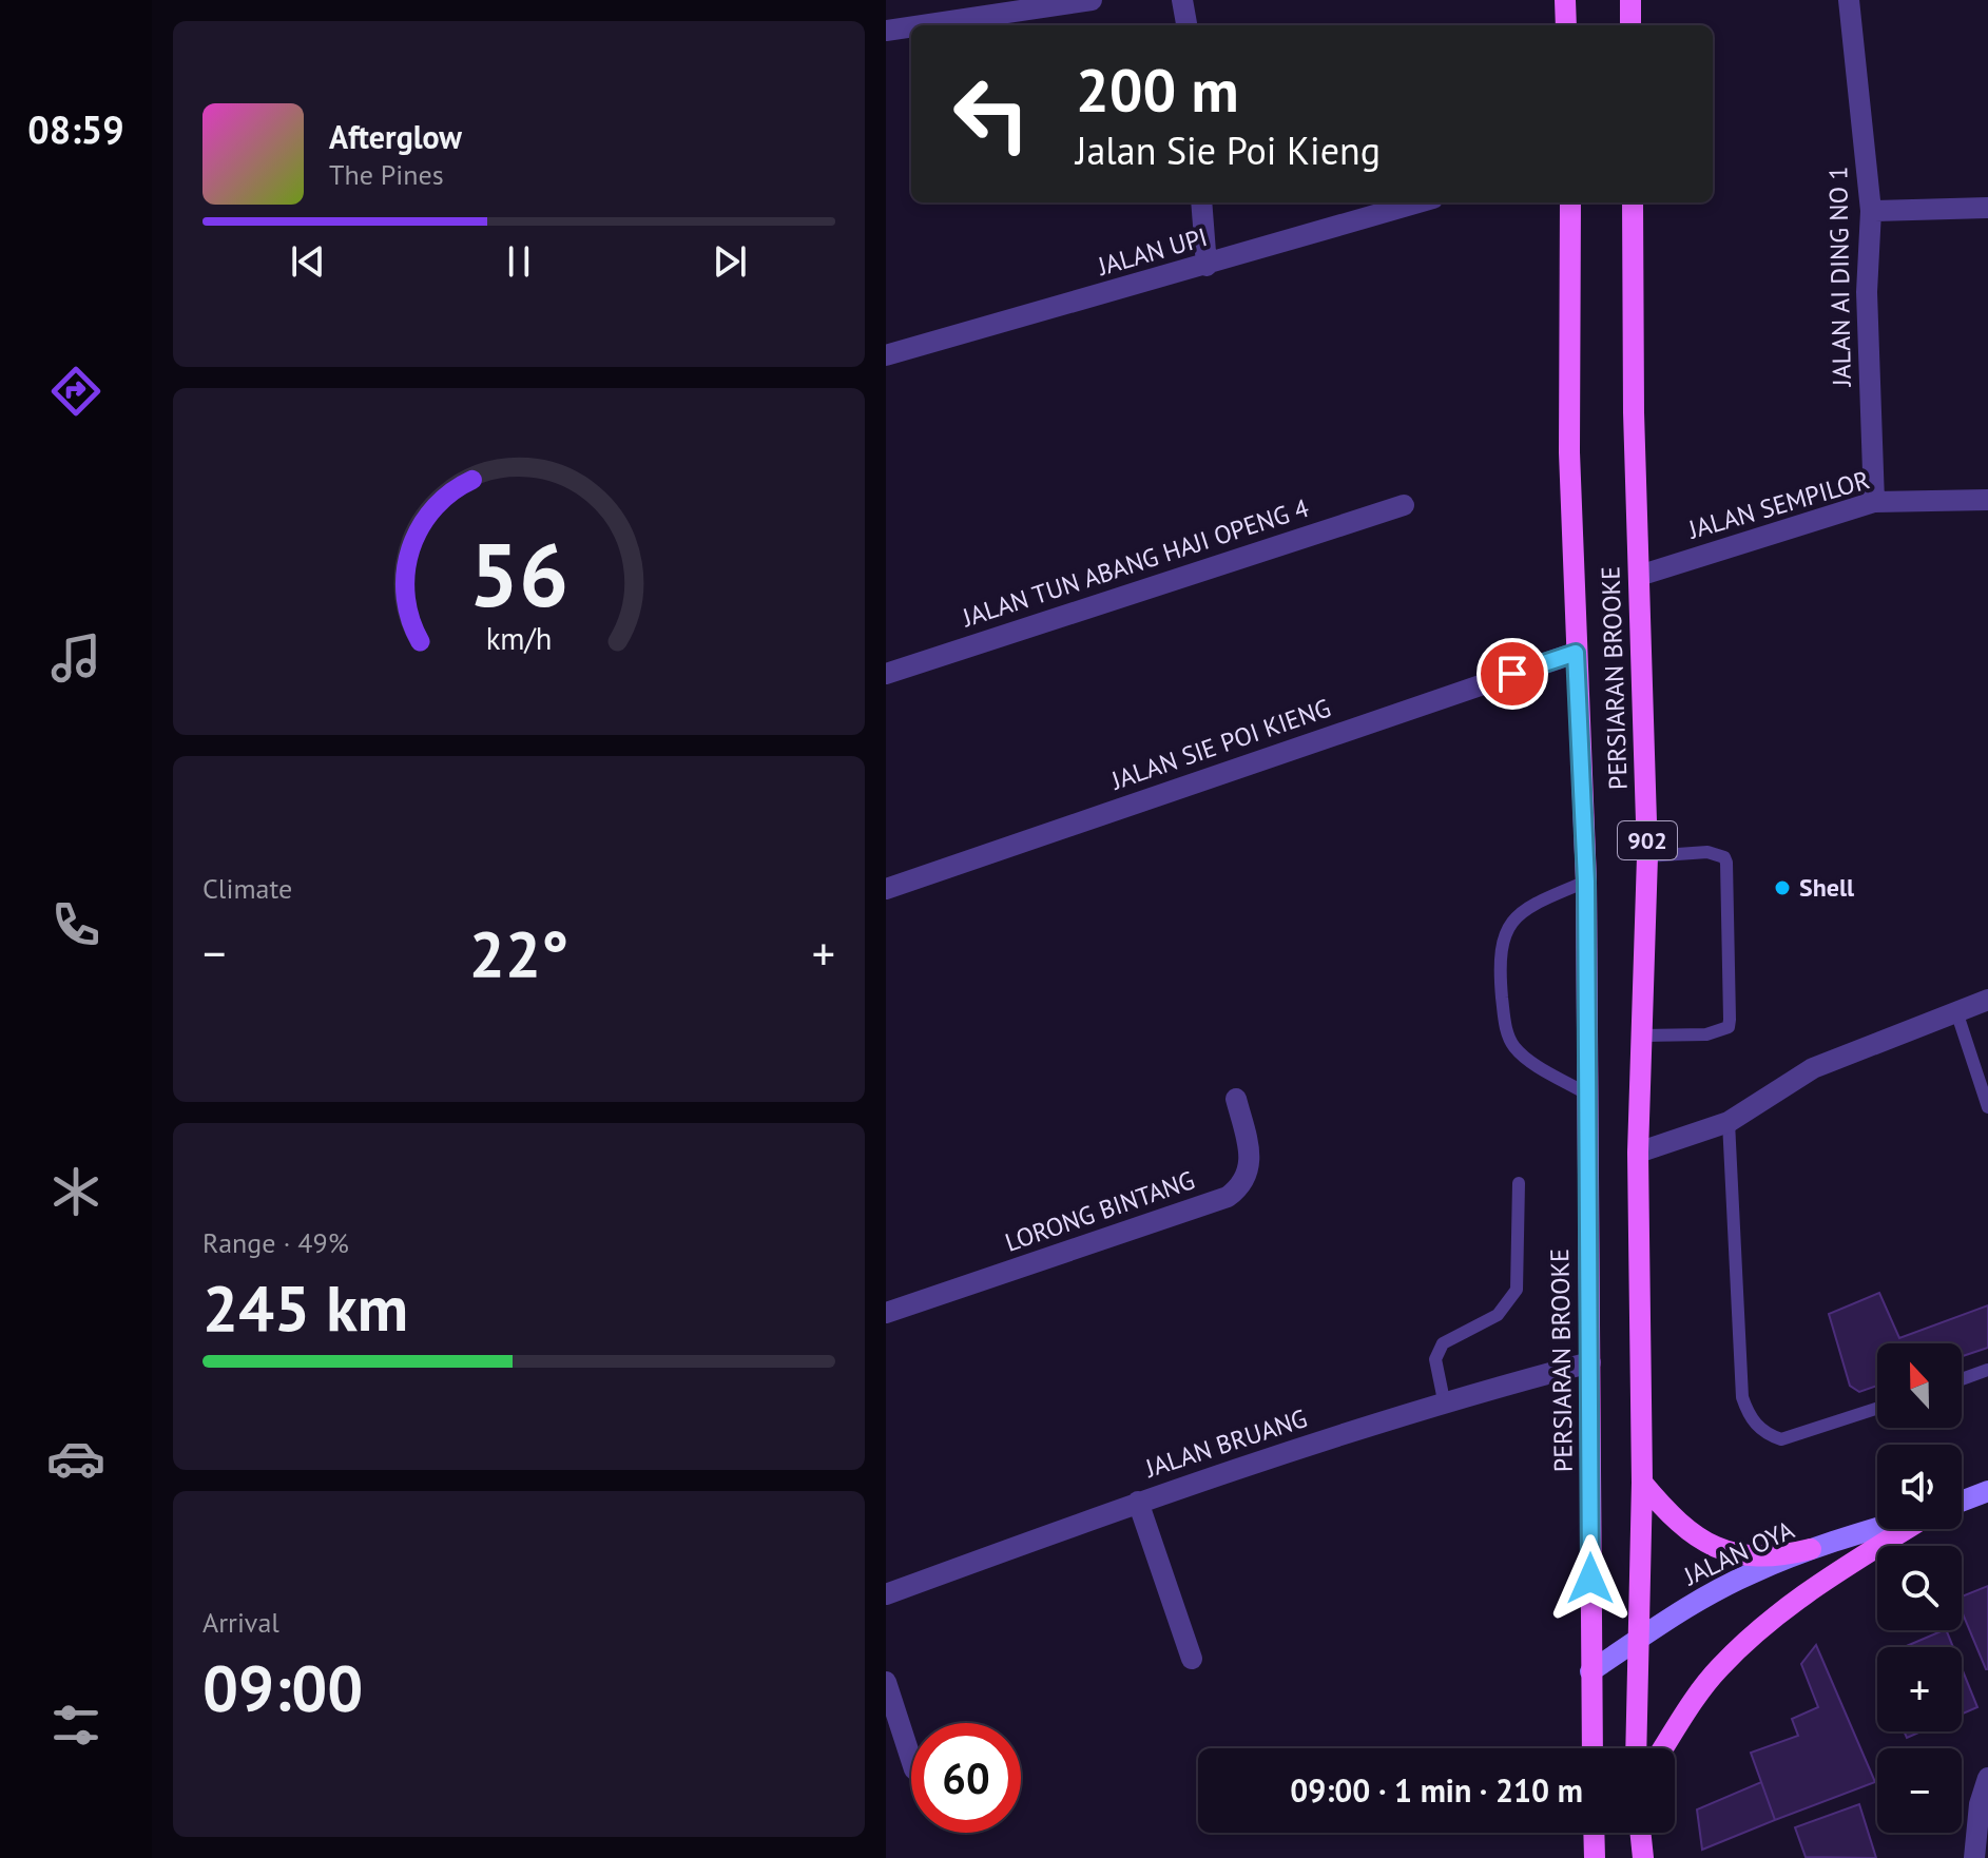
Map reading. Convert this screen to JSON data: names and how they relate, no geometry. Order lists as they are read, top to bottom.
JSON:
{
  "streets": {
    "main road": ["PERSIARAN BROOKE", "902", "JALAN OYA"],
    "street": [
      "JALAN UPI",
      "JALAN AI DING NO 1",
      "JALAN SEMPILOR",
      "JALAN TUN ABANG HAJI OPENG 4",
      "JALAN SIE POI KIENG",
      "LORONG BINTANG",
      "JALAN BRUANG"
    ]
  },
  "crossings": [
    ["JALAN AI DING NO 1", "JALAN SEMPILOR"],
    ["JALAN SEMPILOR", "PERSIARAN BROOKE"],
    ["PERSIARAN BROOKE", "JALAN SIE POI KIENG"],
    ["PERSIARAN BROOKE", "JALAN BRUANG"],
    ["PERSIARAN BROOKE", "JALAN OYA"]
  ],
  "places": ["Shell"],
  "north": "top",
  "page": {
    "tabs": "08:59",
    "turn": ["200 m", "Jalan Sie Poi Kieng"],
    "song": ["Afterglow", "The Pines"],
    "tile": [
      "Climate",
      ["Range · 49%", "245 km"],
      ["Arrival", "09:00"]
    ],
    "heat": ["−", "22°", "+"],
    "map_buttons": ["+", "−"],
    "limit": "60",
    "trip": "09:00 · 1 min · 210 m",
    "gauge": ["56", "km/h"]
  }
}
